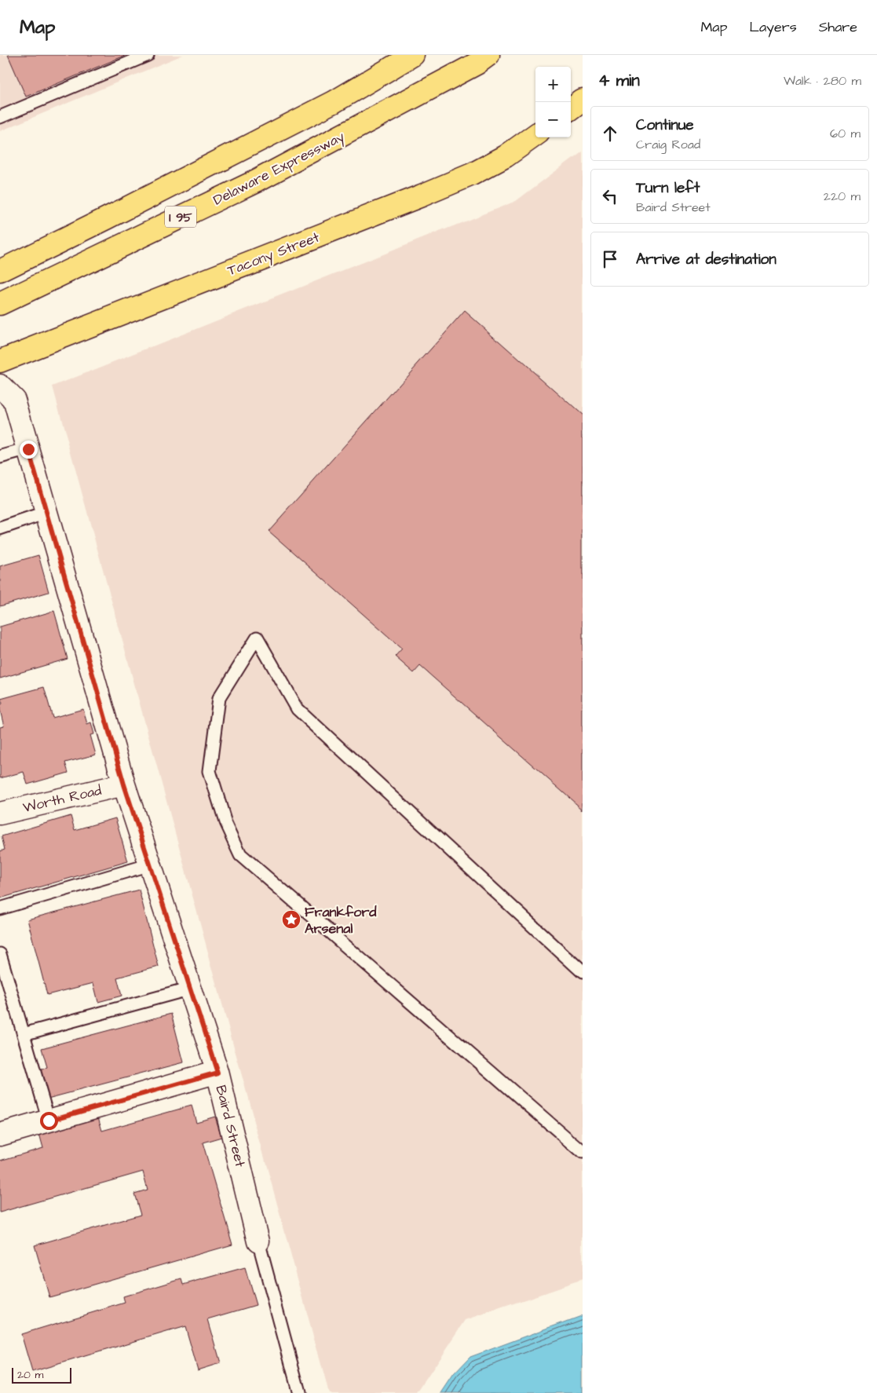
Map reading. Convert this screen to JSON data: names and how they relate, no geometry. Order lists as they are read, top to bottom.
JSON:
{
  "streets": {
    "main road": ["Delaware Expressway", "I 95", "Tacony Street"],
    "street": ["Worth Road", "Baird Street"]
  },
  "crossings": [
    ["Worth Road", "Baird Street"]
  ],
  "places": {
    "place": ["Frankford Arsenal"]
  },
  "scale_bar": "20 m",
  "page": {
    "header": "Map",
    "nav": ["Map", "Layers", "Share"],
    "heading": ["4 min", "Walk · 280 m"],
    "map_buttons": ["+", "−"],
    "list": [
      ["Continue", "Craig Road", "60 m"],
      ["Turn left", "Baird Street", "220 m"],
      "Arrive at destination"
    ],
    "scale": "20 m"
  }
}
